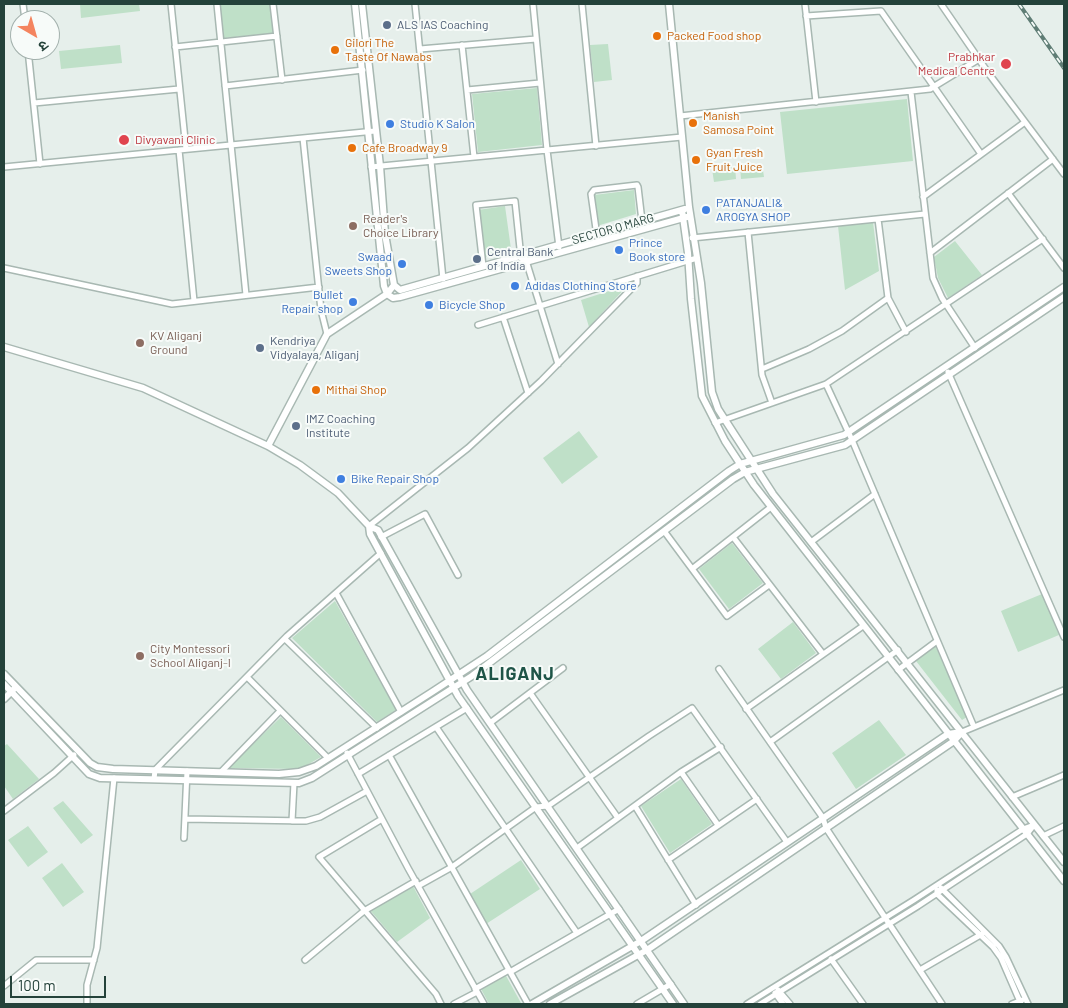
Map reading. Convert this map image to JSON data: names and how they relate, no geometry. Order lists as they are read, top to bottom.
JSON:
{
  "streets": {
    "street": ["SECTOR Q MARG"]
  },
  "districts": ["ALIGANJ"],
  "places": [
    "ALS IAS Coaching",
    "Packed Food shop",
    "Gilori The Taste Of Nawabs",
    "Prabhkar Medical Centre",
    "Manish Samosa Point",
    "Studio K Salon",
    "Divyavani Clinic",
    "Cafe Broadway 9",
    "Gyan Fresh Fruit Juice",
    "PATANJALI& AROGYA SHOP",
    "Reader's Choice Library",
    "Prince Book store",
    "Central Bank of India",
    "Swaad Sweets Shop",
    "Adidas Clothing Store",
    "Bullet Repair shop",
    "Bicycle Shop",
    "KV Aliganj Ground",
    "Kendriya Vidyalaya, Aliganj",
    "Mithai Shop",
    "IMZ Coaching Institute",
    "Bike Repair Shop",
    "City Montessori School Aliganj-I"
  ],
  "scale_bar": "100 m",
  "north": "bottom right"
}
